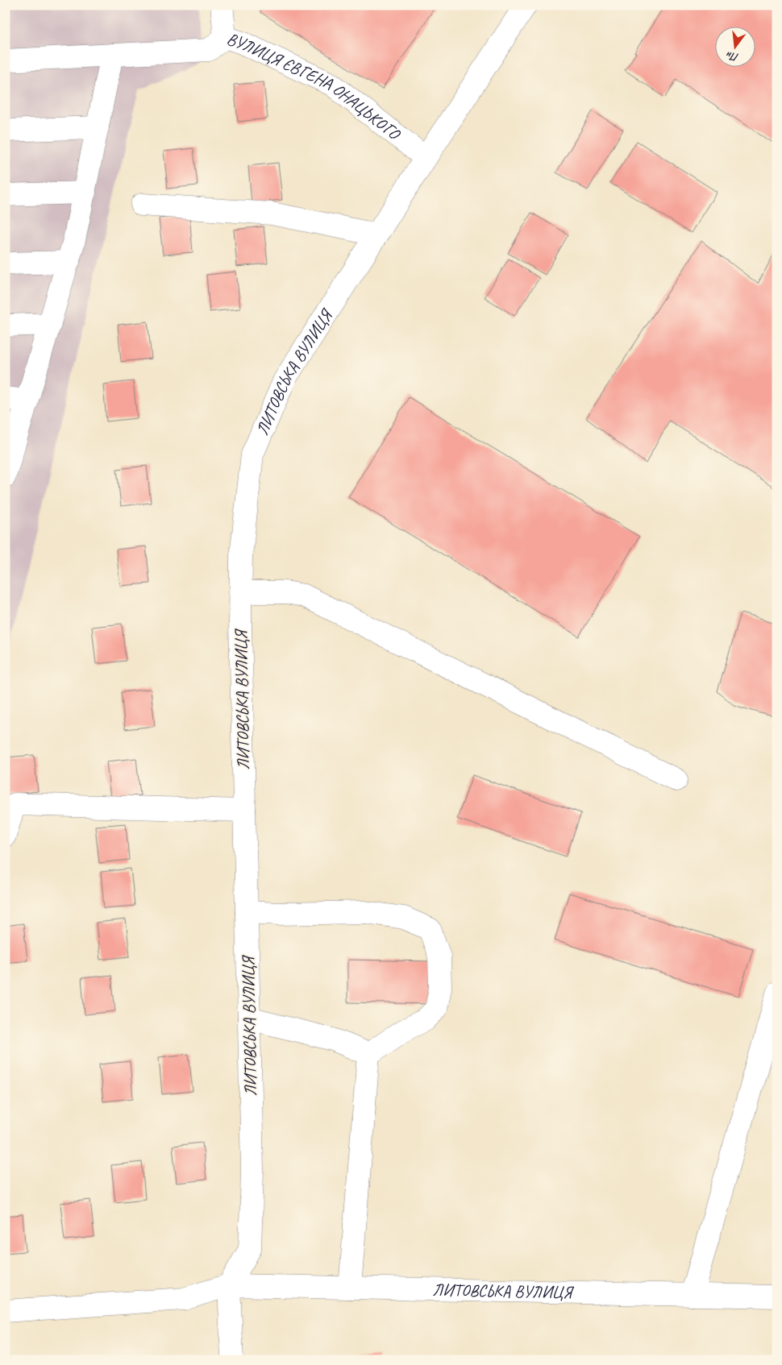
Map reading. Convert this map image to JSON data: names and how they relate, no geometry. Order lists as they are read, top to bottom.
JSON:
{
  "streets": {
    "street": ["ВУЛИЦЯ ЄВГЕНА ОНАЦЬКОГО", "ЛИТОВСЬКА ВУЛИЦЯ"]
  },
  "crossings": [
    ["ВУЛИЦЯ ЄВГЕНА ОНАЦЬКОГО", "ЛИТОВСЬКА ВУЛИЦЯ"]
  ],
  "north": "bottom"
}
